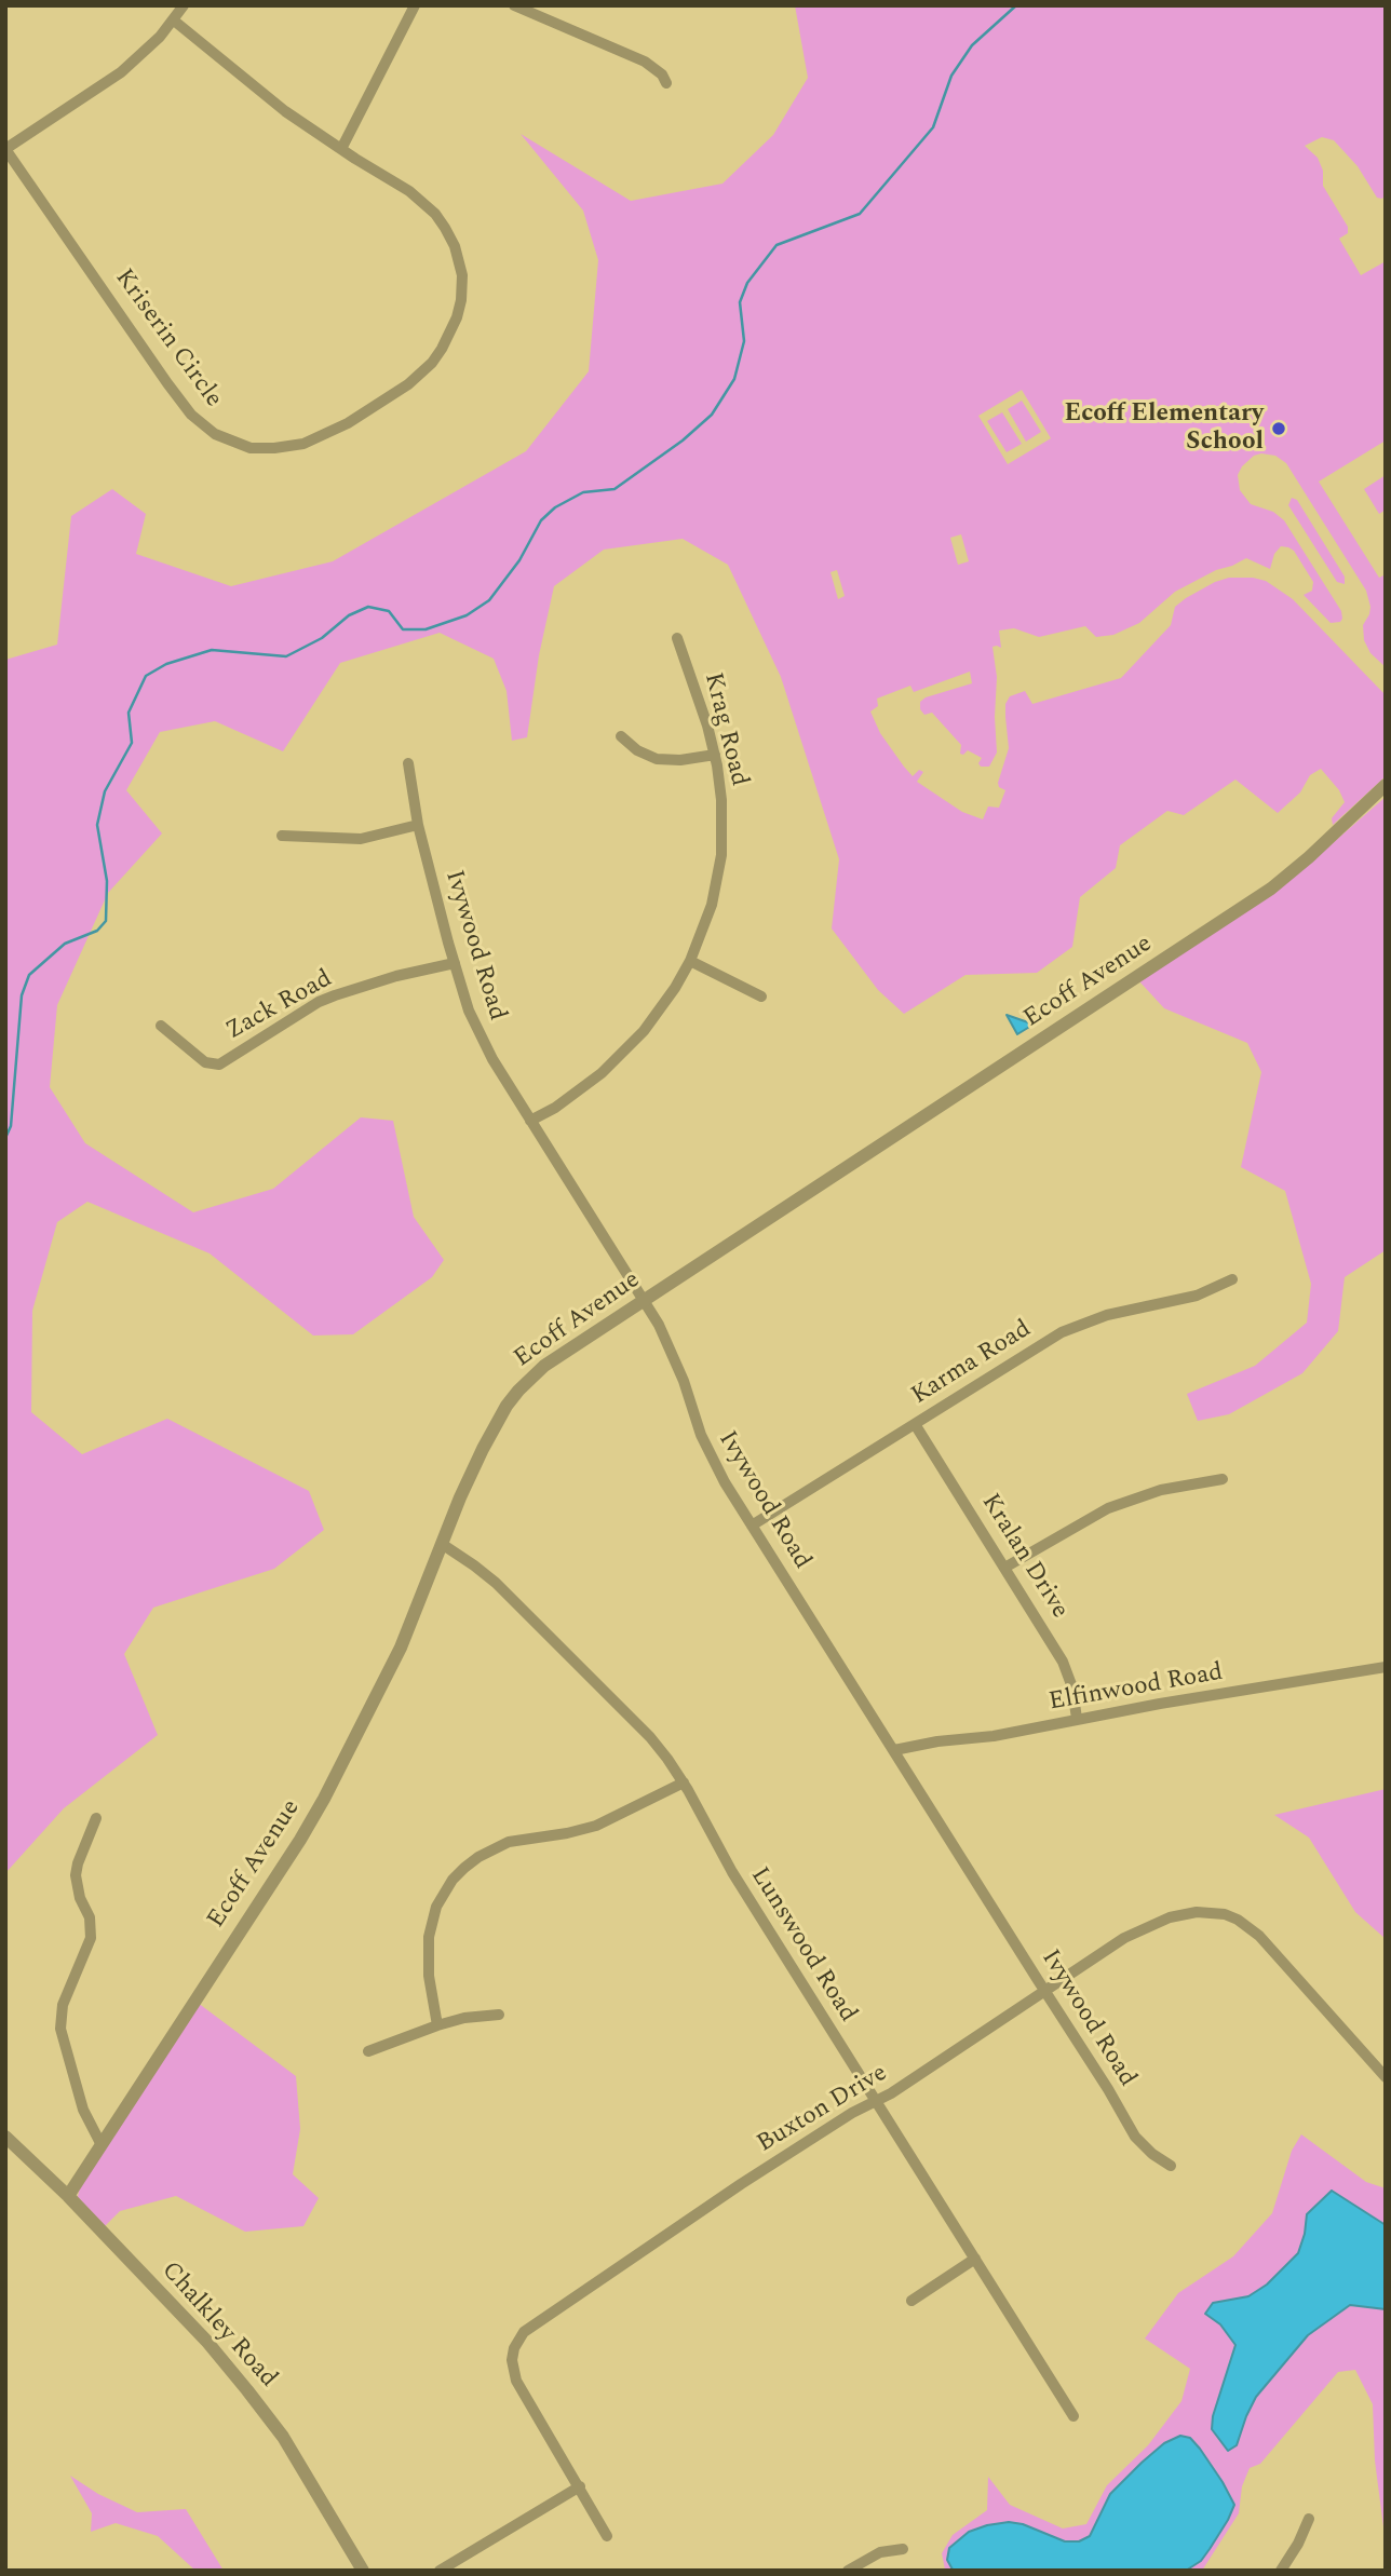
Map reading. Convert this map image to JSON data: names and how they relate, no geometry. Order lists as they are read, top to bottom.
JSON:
{
  "streets": {
    "street": [
      "Kriserin Circle",
      "Krag Road",
      "Ivywood Road",
      "Ecoff Avenue",
      "Zack Road",
      "Karma Road",
      "Kralan Drive",
      "Elfinwood Road",
      "Lunswood Road",
      "Buxton Drive",
      "Chalkley Road"
    ]
  },
  "crossings": [
    ["Krag Road", "Ivywood Road"],
    ["Ivywood Road", "Ecoff Avenue"],
    ["Ivywood Road", "Zack Road"],
    ["Ivywood Road", "Karma Road"],
    ["Ivywood Road", "Elfinwood Road"],
    ["Ivywood Road", "Buxton Drive"],
    ["Ecoff Avenue", "Lunswood Road"],
    ["Ecoff Avenue", "Chalkley Road"],
    ["Karma Road", "Kralan Drive"],
    ["Kralan Drive", "Elfinwood Road"],
    ["Lunswood Road", "Buxton Drive"]
  ],
  "places": ["Ecoff Elementary School"]
}
